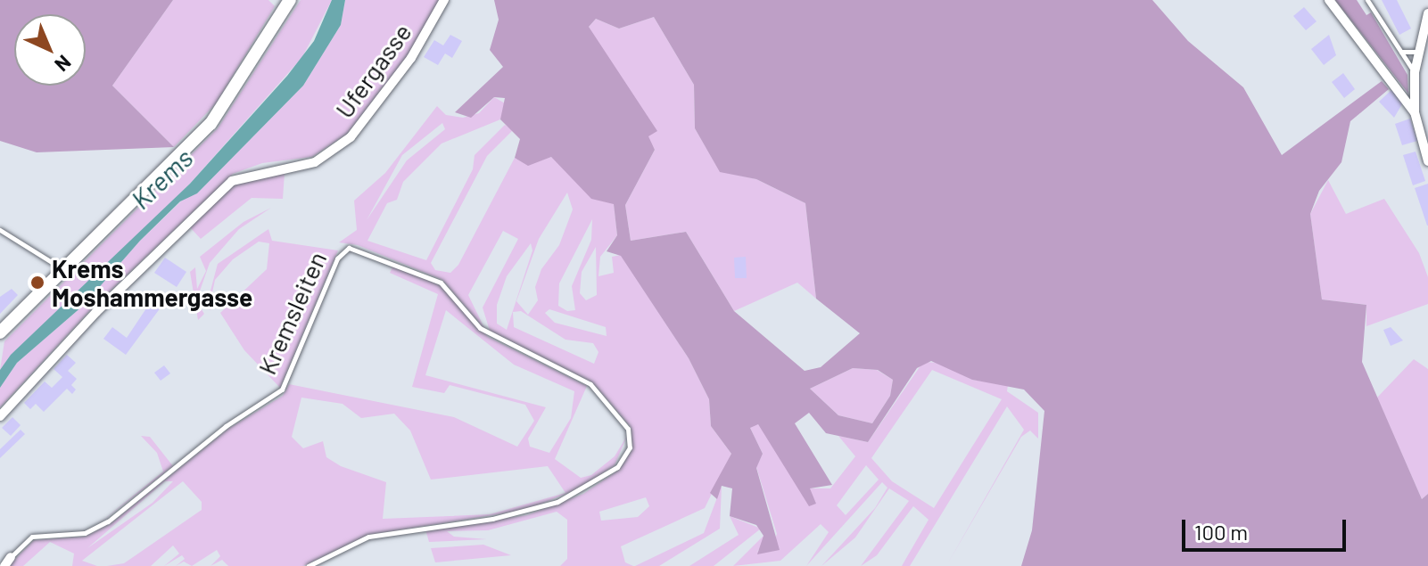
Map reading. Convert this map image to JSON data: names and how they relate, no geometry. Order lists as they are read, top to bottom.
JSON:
{
  "streets": {
    "street": ["Ufergasse", "Kremsleiten"]
  },
  "water": ["Krems"],
  "places": ["Krems Moshammergasse"],
  "scale_bar": "100 m",
  "north": "bottom right"
}
